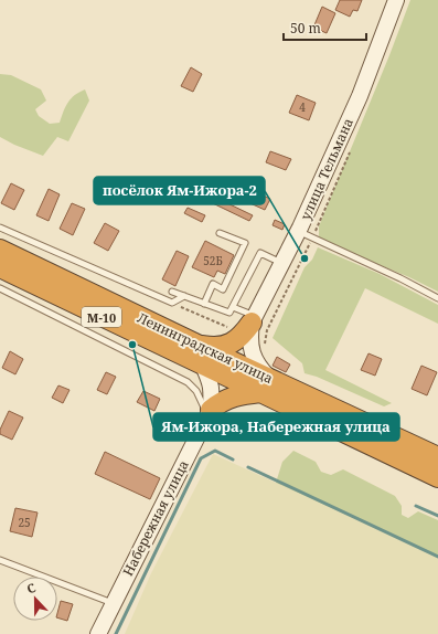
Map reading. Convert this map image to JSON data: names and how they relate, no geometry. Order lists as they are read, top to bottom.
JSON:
{
  "streets": {
    "highway": ["М-10", "Ленинградская улица"],
    "main road": ["улица Тельмана", "Набережная улица"]
  },
  "crossings": [
    ["улица Тельмана", "Ленинградская улица"],
    ["М-10", "Ленинградская улица"]
  ],
  "places": ["посёлок Ям-Ижора-2", "Ям-Ижора, Набережная улица"],
  "house_numbers": ["4", "52Б", "25"],
  "scale_bar": "50 m",
  "north": "top"
}
